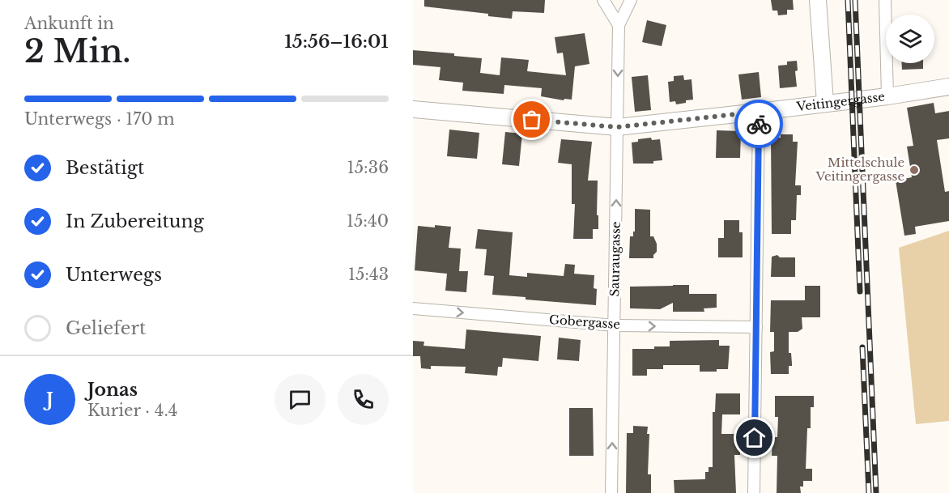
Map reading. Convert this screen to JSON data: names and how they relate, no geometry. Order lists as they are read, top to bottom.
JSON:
{
  "streets": {
    "street": ["Veitingergasse", "Sauraugasse", "Gobergasse"]
  },
  "crossings": [
    ["Veitingergasse", "Sauraugasse"],
    ["Sauraugasse", "Gobergasse"]
  ],
  "one_way": ["Gobergasse"],
  "places": ["Mittelschule Veitingergasse"],
  "page": {
    "heading": ["2 Min.", "Ankunft in", "15:56–16:01"],
    "panel": ["Jonas", "Kurier · 4.4"],
    "bar": "Unterwegs · 170 m",
    "list": [
      ["Bestätigt", "15:36"],
      ["In Zubereitung", "15:40"],
      ["Unterwegs", "15:43"],
      "Geliefert"
    ],
    "round": "J"
  }
}
